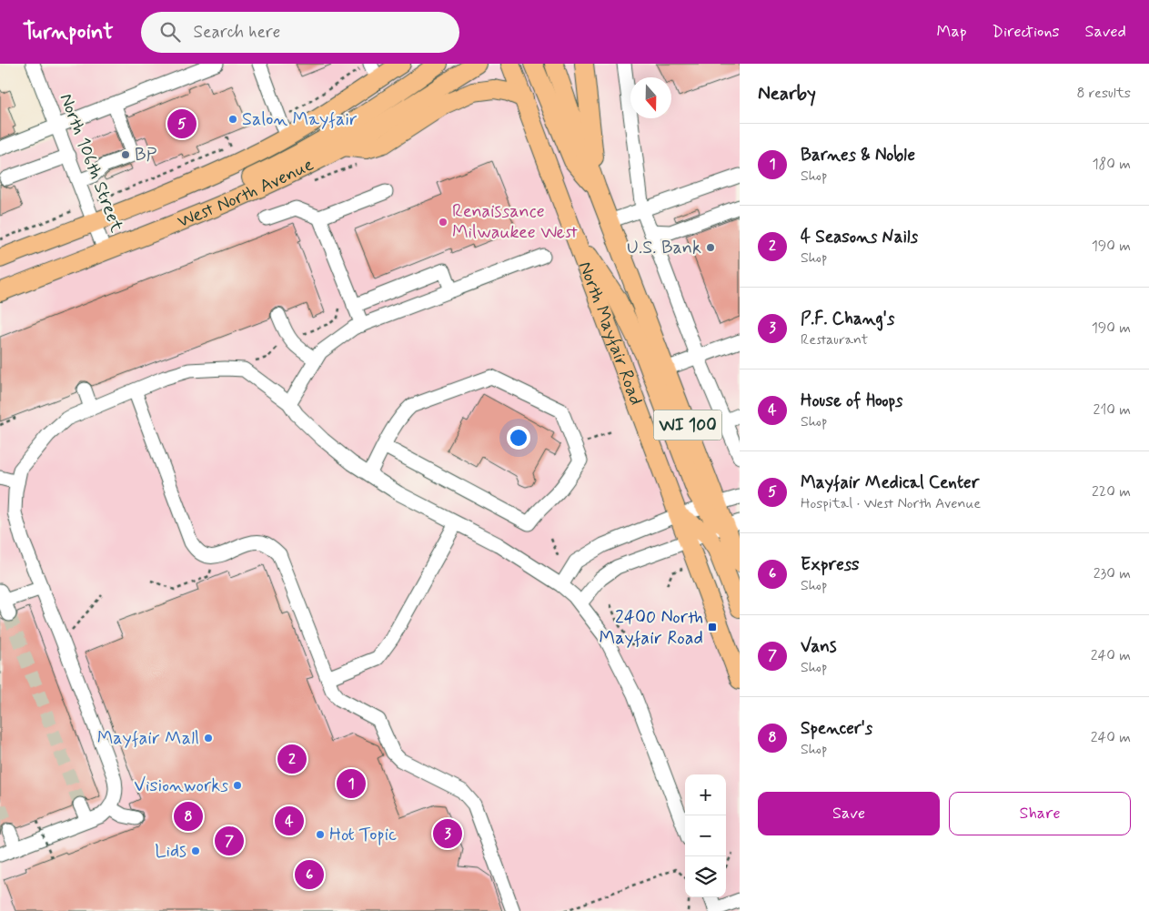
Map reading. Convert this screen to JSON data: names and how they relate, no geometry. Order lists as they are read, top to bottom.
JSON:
{
  "streets": {
    "main road": ["West North Avenue", "North Mayfair Road", "WI 100"],
    "street": ["North 106th Street"]
  },
  "crossings": [
    ["North 106th Street", "West North Avenue"]
  ],
  "places": {
    "other": [
      "Salon Mayfair",
      "BP",
      "Renaissance Milwaukee West",
      "U.S. Bank",
      "Mayfair Mall",
      "Visionworks",
      "Hot Topic",
      "Lids"
    ],
    "transit": ["2400 North Mayfair Road"]
  },
  "north": "bottom",
  "page": {
    "header": "Turnpoint",
    "search": "Search here",
    "nav": ["Map", "Directions", "Saved"],
    "heading": ["Nearby", "8 results"],
    "pins": [
      "5",
      "2",
      "1",
      "8",
      "4",
      "3",
      "7",
      "6"
    ],
    "list": [
      {
        "mark": "1",
        "name": "Barnes & Noble",
        "note": "Shop",
        "value": "180 m"
      },
      {
        "mark": "2",
        "name": "4 Seasons Nails",
        "note": "Shop",
        "value": "190 m"
      },
      {
        "mark": "3",
        "name": "P.F. Chang's",
        "note": "Restaurant",
        "value": "190 m"
      },
      {
        "mark": "4",
        "name": "House of Hoops",
        "note": "Shop",
        "value": "210 m"
      },
      {
        "mark": "5",
        "name": "Mayfair Medical Center",
        "note": "Hospital · West North Avenue",
        "value": "220 m"
      },
      {
        "mark": "6",
        "name": "Express",
        "note": "Shop",
        "value": "230 m"
      },
      {
        "mark": "7",
        "name": "Vans",
        "note": "Shop",
        "value": "240 m"
      },
      {
        "mark": "8",
        "name": "Spencer's",
        "note": "Shop",
        "value": "240 m"
      }
    ],
    "map_buttons": ["+", "−"],
    "buttons": ["Save", "Share"]
  }
}
